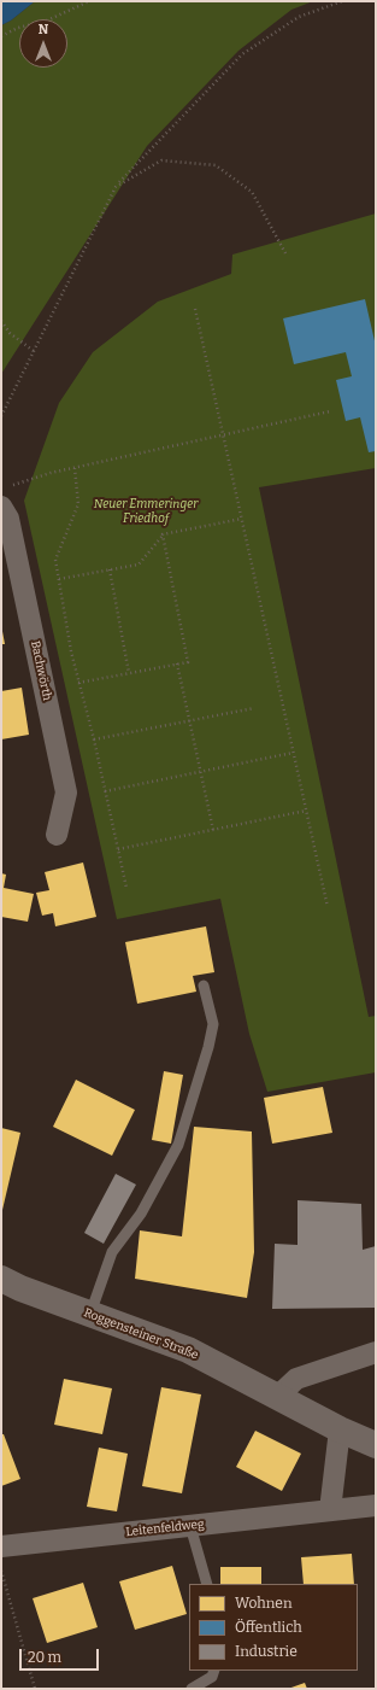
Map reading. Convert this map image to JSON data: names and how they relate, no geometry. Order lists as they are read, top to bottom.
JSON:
{
  "streets": {
    "street": ["Bachwörth", "Roggensteiner Straße", "Leitenfeldweg"]
  },
  "parks": ["Neuer Emmeringer Friedhof"],
  "legend": ["Wohnen", "Öffentlich", "Industrie"],
  "scale_bar": "20 m",
  "north": "top"
}
